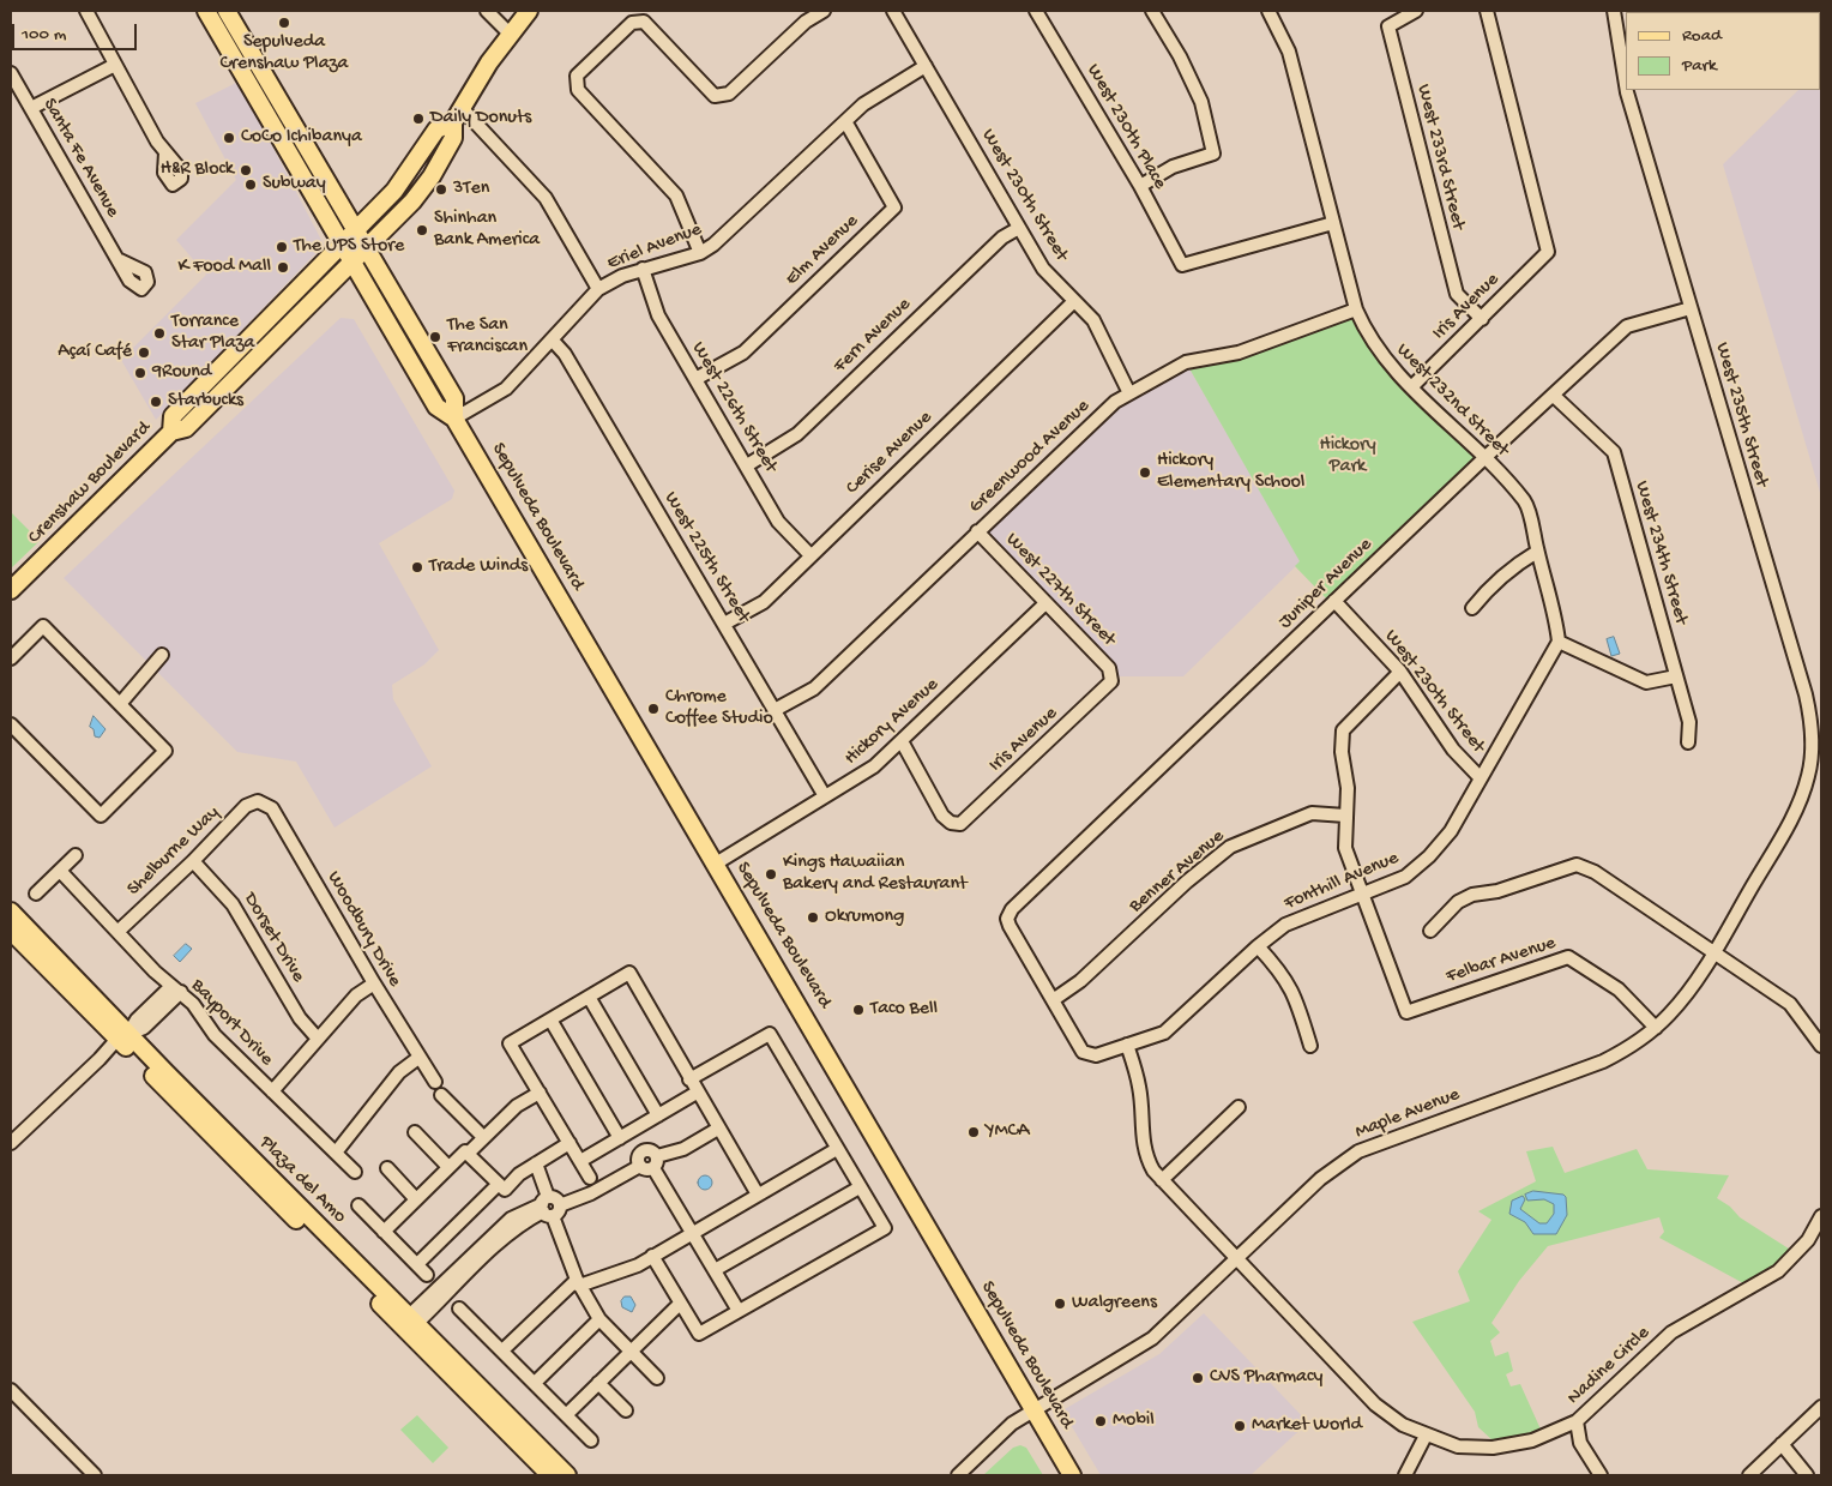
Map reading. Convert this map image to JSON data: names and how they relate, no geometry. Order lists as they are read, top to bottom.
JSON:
{
  "streets": {
    "main road": ["Crenshaw Boulevard", "Sepulveda Boulevard", "Plaza del Amo"],
    "street": [
      "West 230th Place",
      "West 233rd Street",
      "Santa Fe Avenue",
      "West 230th Street",
      "Eriel Avenue",
      "Elm Avenue",
      "Iris Avenue",
      "Fern Avenue",
      "West 232nd Street",
      "West 226th Street",
      "West 235th Street",
      "Cerise Avenue",
      "Greenwood Avenue",
      "West 234th Street",
      "West 225th Street",
      "Juniper Avenue",
      "West 227th Street",
      "Hickory Avenue",
      "Shelburne Way",
      "Benner Avenue",
      "Fonthill Avenue",
      "Woodbury Drive",
      "Dorset Drive",
      "Felbar Avenue",
      "Bayport Drive",
      "Maple Avenue",
      "Nadine Circle"
    ]
  },
  "crossings": [
    ["West 230th Place", "West 232nd Street"],
    ["West 233rd Street", "Iris Avenue"],
    ["West 230th Street", "Eriel Avenue"],
    ["West 230th Street", "Fern Avenue"],
    ["West 230th Street", "Cerise Avenue"],
    ["West 230th Street", "Greenwood Avenue"],
    ["West 230th Street", "Juniper Avenue"],
    ["West 230th Street", "Fonthill Avenue"],
    ["Eriel Avenue", "Elm Avenue"],
    ["Eriel Avenue", "West 226th Street"],
    ["Eriel Avenue", "Sepulveda Boulevard"],
    ["Eriel Avenue", "West 225th Street"],
    ["Elm Avenue", "West 226th Street"],
    ["Iris Avenue", "West 232nd Street"],
    ["Iris Avenue", "West 227th Street"],
    ["Iris Avenue", "Hickory Avenue"],
    ["Fern Avenue", "West 226th Street"],
    ["West 232nd Street", "Greenwood Avenue"],
    ["West 232nd Street", "Juniper Avenue"],
    ["West 232nd Street", "Fonthill Avenue"],
    ["West 226th Street", "Cerise Avenue"],
    ["West 235th Street", "Juniper Avenue"],
    ["West 235th Street", "Maple Avenue"],
    ["Cerise Avenue", "West 225th Street"],
    ["Greenwood Avenue", "West 225th Street"],
    ["Greenwood Avenue", "West 227th Street"],
    ["Crenshaw Boulevard", "Sepulveda Boulevard"],
    ["Sepulveda Boulevard", "Hickory Avenue"],
    ["Sepulveda Boulevard", "Maple Avenue"],
    ["West 234th Street", "Juniper Avenue"],
    ["West 225th Street", "Hickory Avenue"],
    ["Juniper Avenue", "Benner Avenue"],
    ["West 227th Street", "Hickory Avenue"],
    ["Shelburne Way", "Woodbury Drive"],
    ["Shelburne Way", "Dorset Drive"],
    ["Shelburne Way", "Bayport Drive"],
    ["Fonthill Avenue", "Felbar Avenue"],
    ["Felbar Avenue", "Maple Avenue"],
    ["Maple Avenue", "Nadine Circle"]
  ],
  "parks": ["Hickory Park"],
  "places": [
    "Sepulveda Crenshaw Plaza",
    "Daily Donuts",
    "CoCo Ichibanya",
    "H&R Block",
    "Subway",
    "3Ten",
    "Shinhan Bank America",
    "The UPS Store",
    "K Food Mall",
    "Torrance Star Plaza",
    "The San Franciscan",
    "Açaí Café",
    "9Round",
    "Starbucks",
    "Hickory Elementary School",
    "Trade Winds",
    "Chrome Coffee Studio",
    "Kings Hawaiian Bakery and Restaurant",
    "Okrumong",
    "Taco Bell",
    "YMCA",
    "Walgreens",
    "CVS Pharmacy",
    "Mobil",
    "Market World"
  ],
  "legend": ["Road", "Park"],
  "scale_bar": "100 m"
}
